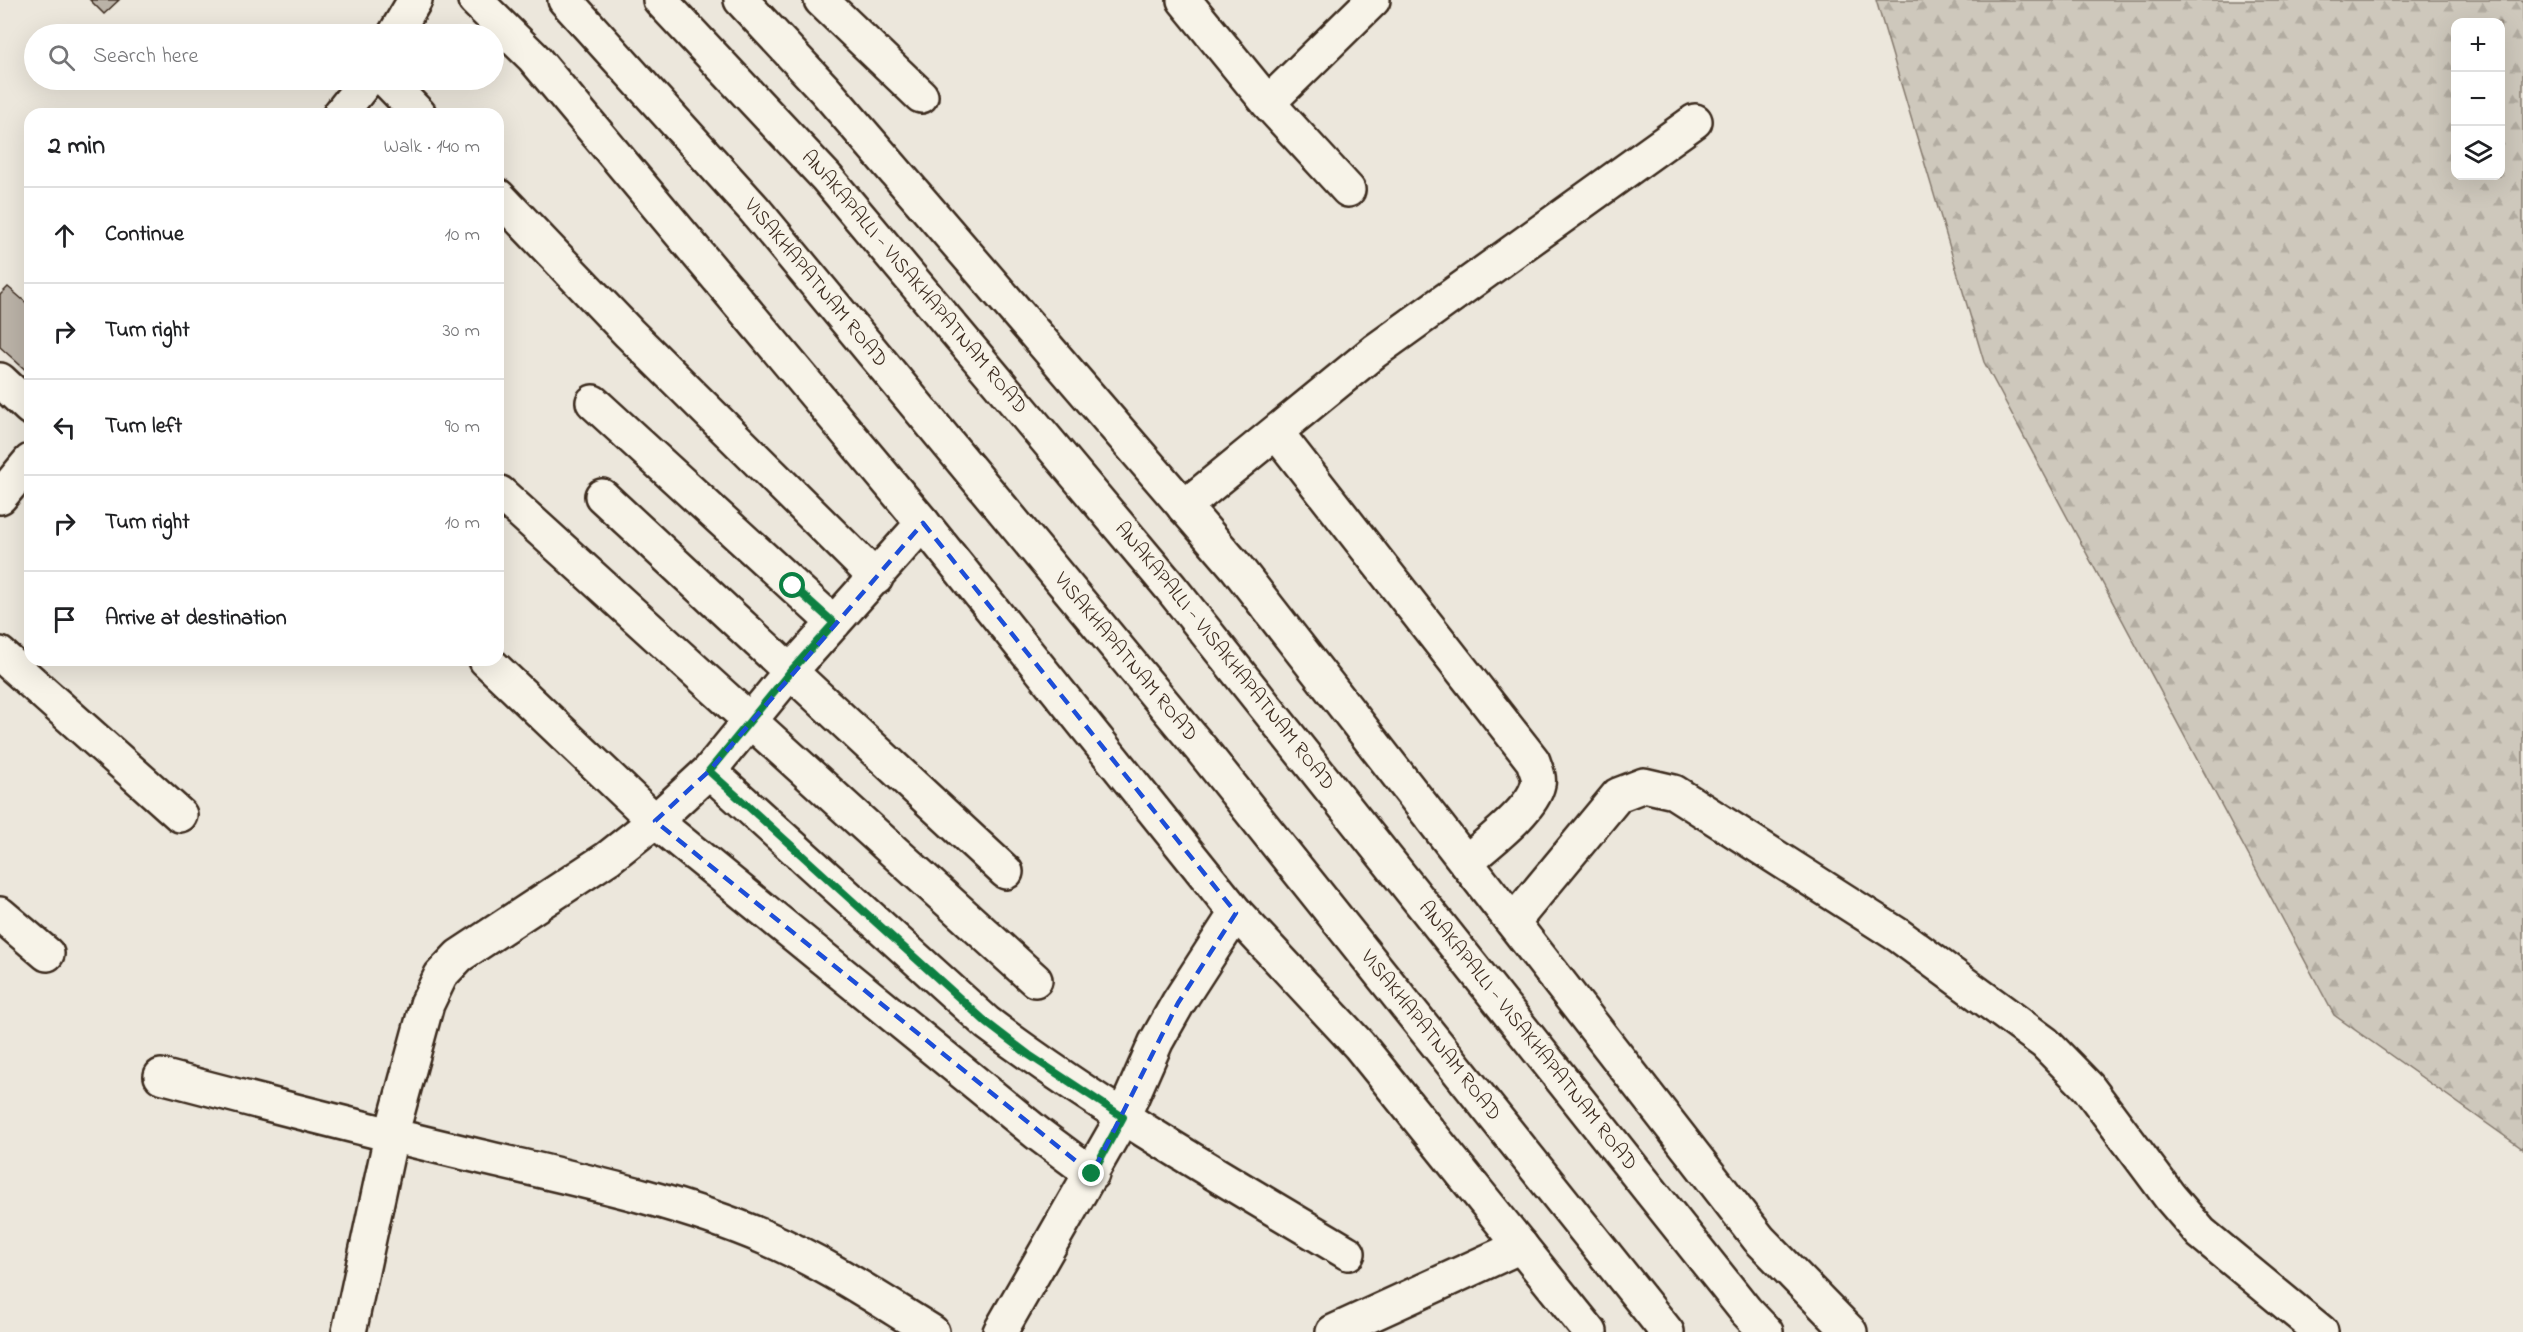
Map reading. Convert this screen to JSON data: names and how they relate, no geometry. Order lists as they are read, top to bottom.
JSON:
{
  "streets": {
    "street": ["ANAKAPALLI - VISAKHAPATNAM ROAD", "VISAKHAPATNAM ROAD"]
  },
  "page": {
    "map_buttons": ["+", "−"],
    "search": "Search here",
    "heading": ["2 min", "Walk · 140 m"],
    "list": [
      ["Continue", "10 m"],
      ["Turn right", "30 m"],
      ["Turn left", "90 m"],
      ["Turn right", "10 m"],
      "Arrive at destination"
    ]
  }
}
